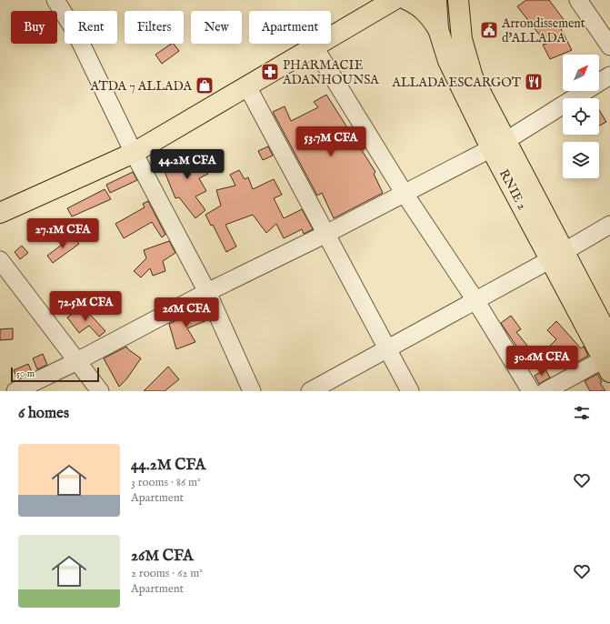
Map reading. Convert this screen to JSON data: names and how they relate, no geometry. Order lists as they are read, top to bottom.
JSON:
{
  "streets": {
    "main road": ["RNIE 2"]
  },
  "places": {
    "public building": ["Arrondissement d'ALLADA"],
    "pharmacy": ["PHARMACIE ADANHOUNSA"],
    "restaurant": ["ALLADA ESCARGOT"],
    "shop": ["ATDA 7 ALLADA"]
  },
  "scale_bar": "50 m",
  "north": "top right",
  "page": {
    "chip": [
      "Buy",
      "Rent",
      "Filters",
      "New",
      "Apartment"
    ],
    "price": [
      "53.7M CFA",
      "44.2M CFA",
      "27.1M CFA",
      "72.5M CFA",
      "26M CFA",
      "30.6M CFA"
    ],
    "scale": "50 m",
    "heading": "6 homes",
    "list": [
      {
        "name": "44.2M CFA",
        "note": "3 rooms · 86 m² · Apartment"
      },
      {
        "name": "26M CFA",
        "note": "2 rooms · 62 m² · Apartment"
      }
    ]
  }
}
